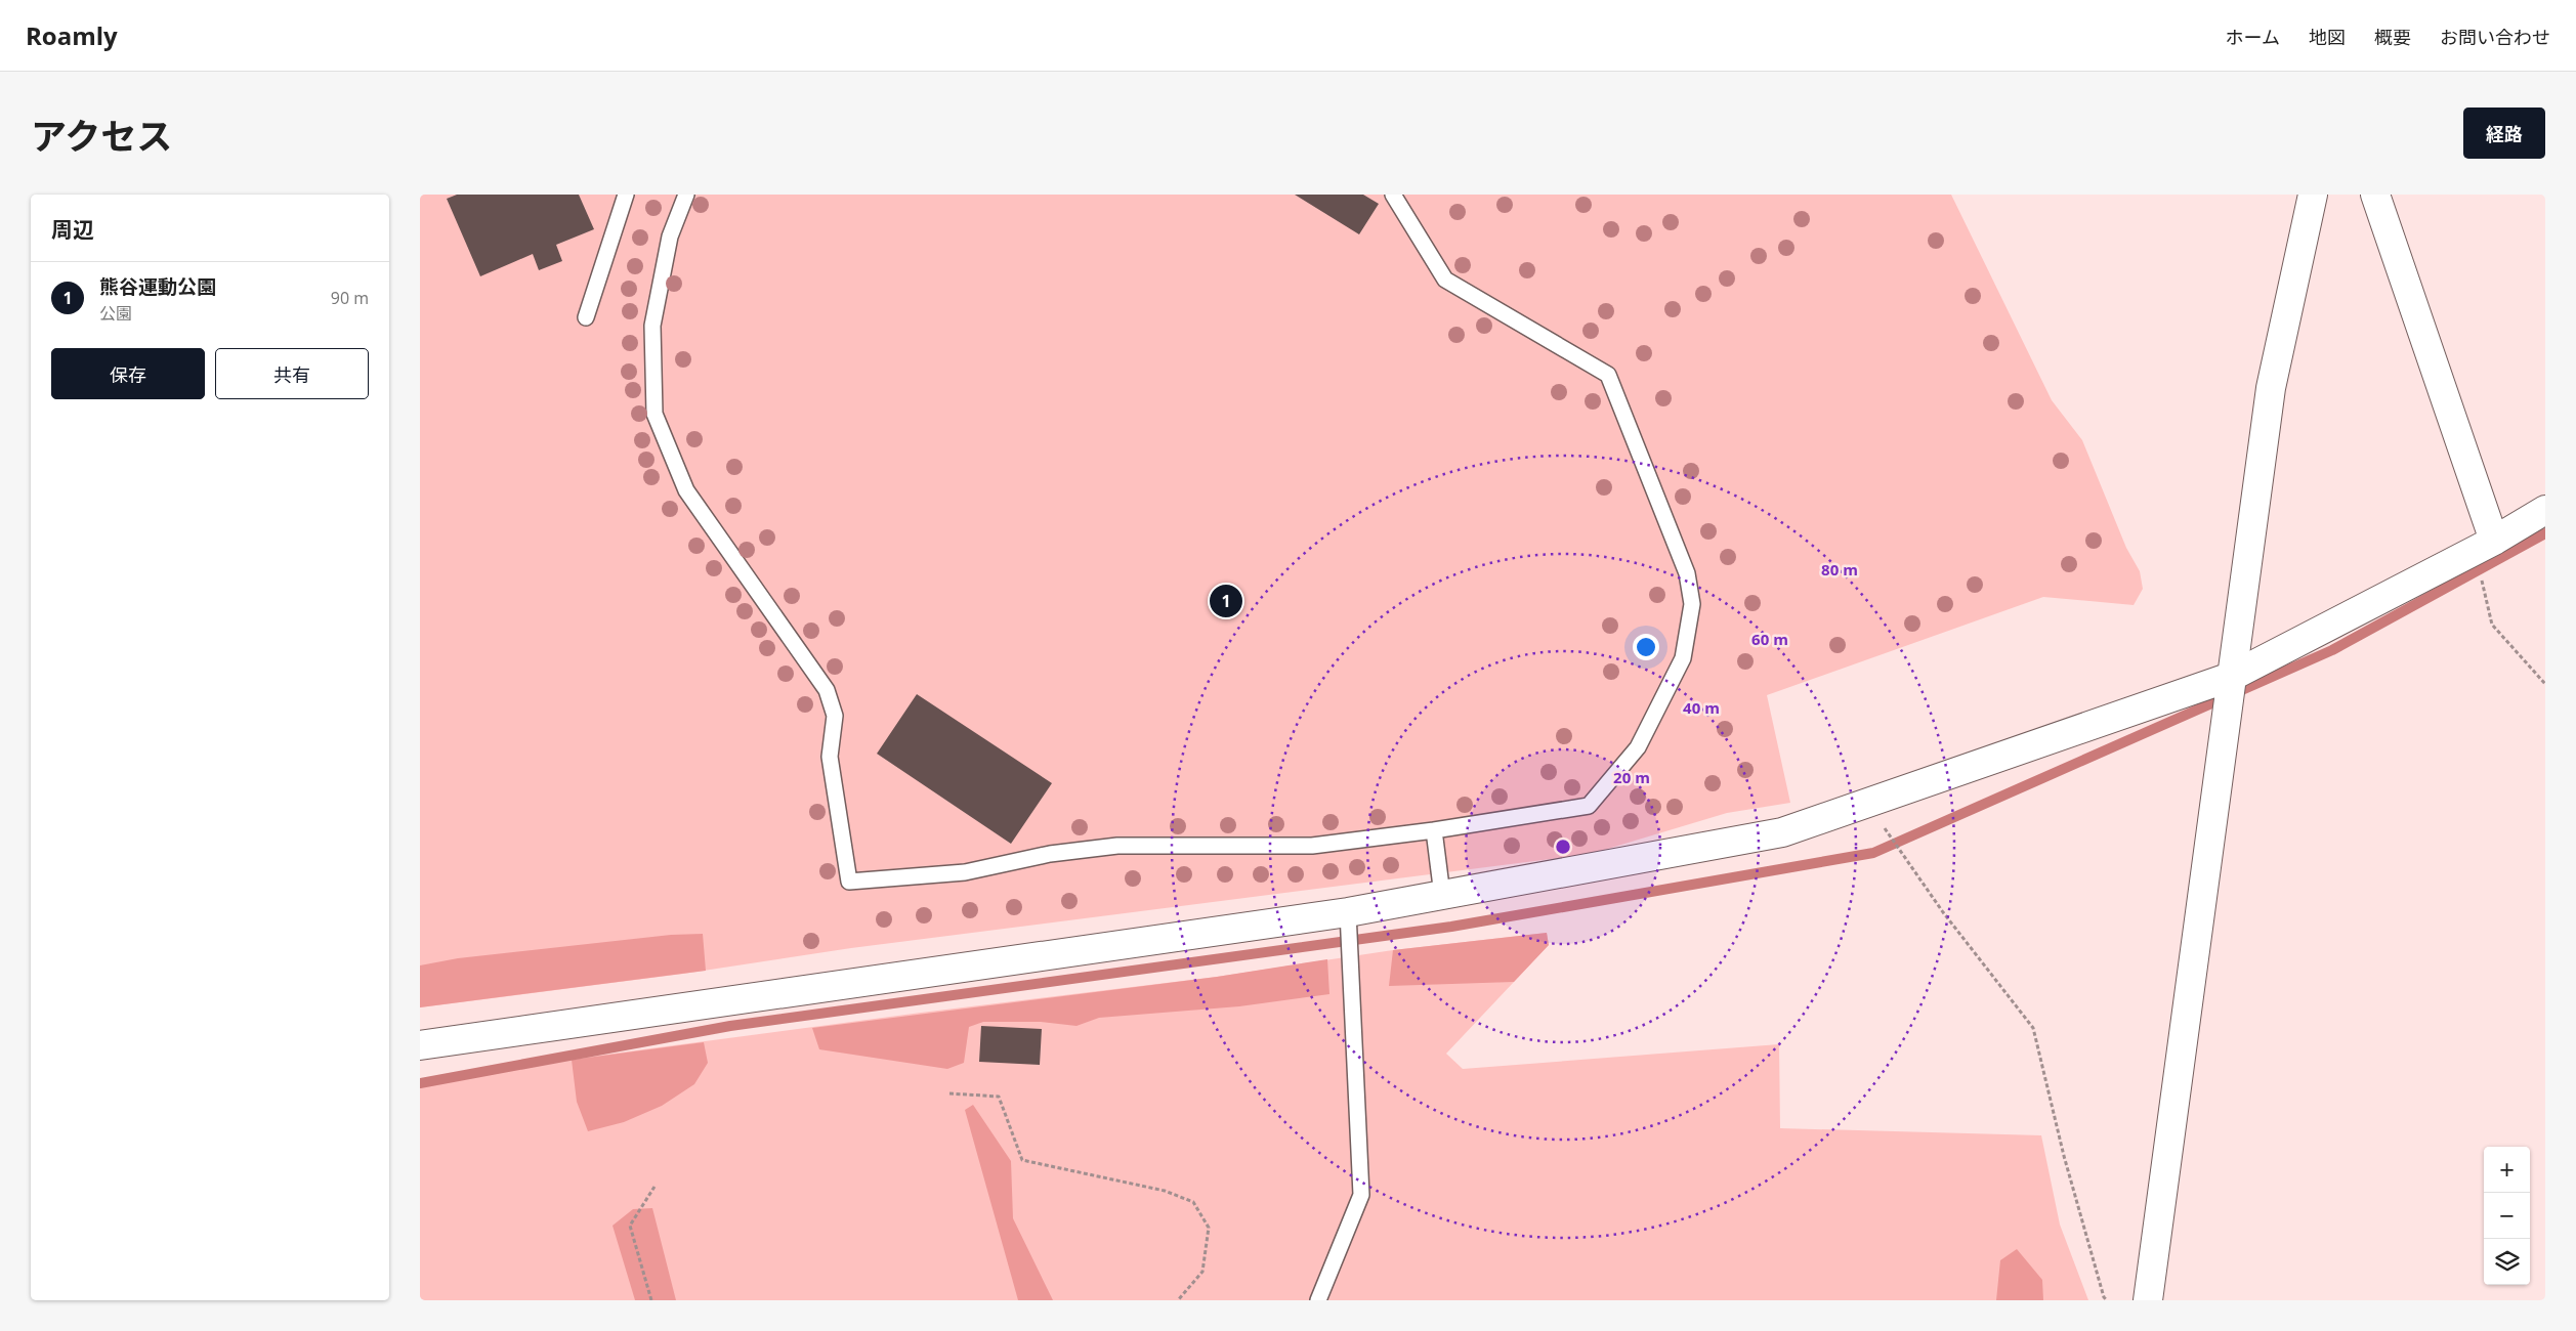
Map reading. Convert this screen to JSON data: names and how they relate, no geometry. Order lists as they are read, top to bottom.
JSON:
{
  "page": {
    "header": "Roamly",
    "nav": [
      "ホーム",
      "地図",
      "概要",
      "お問い合わせ"
    ],
    "title": "アクセス",
    "buttons": [
      "経路",
      ["保存", "共有"]
    ],
    "heading": "周辺",
    "list": [
      {
        "mark": "1",
        "name": "熊谷運動公園",
        "note": "公園",
        "value": "90 m"
      }
    ],
    "pins": "1",
    "map_buttons": ["+", "−"]
  },
  "rings": [
    "80 m",
    "60 m",
    "40 m",
    "20 m"
  ]
}
